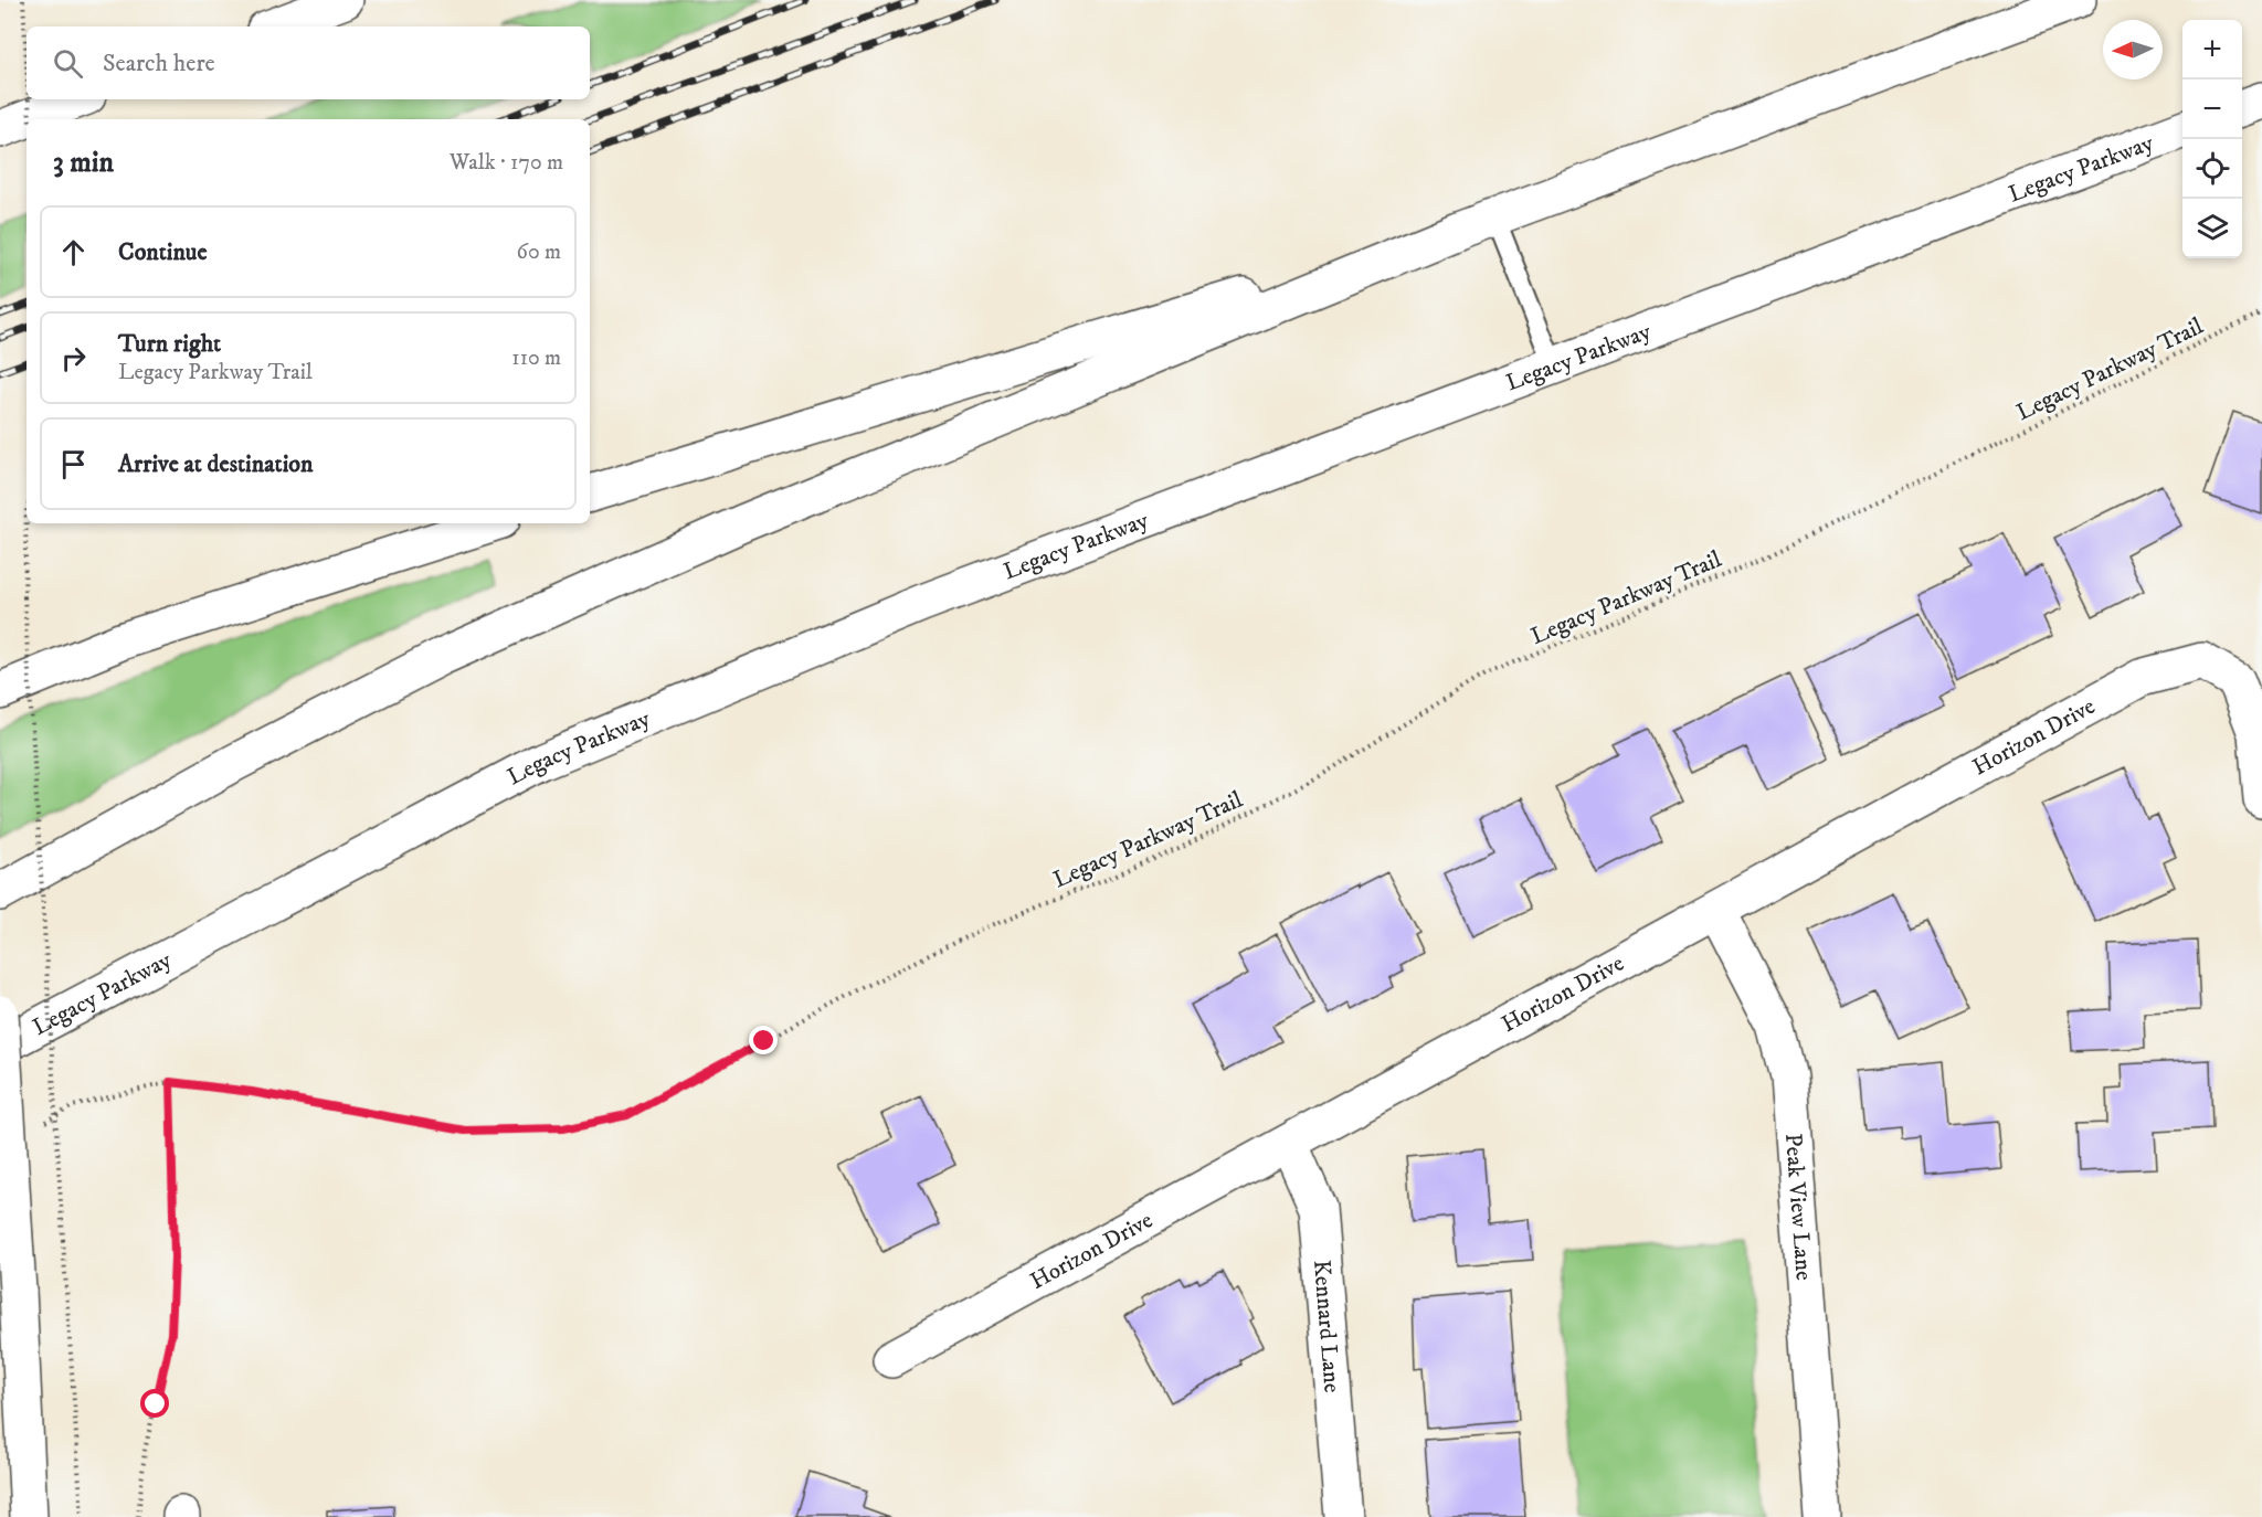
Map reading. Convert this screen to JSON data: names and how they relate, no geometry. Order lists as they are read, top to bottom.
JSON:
{
  "streets": {
    "main road": [
      "Legacy Parkway",
      "Horizon Drive",
      "Peak View Lane",
      "Kennard Lane"
    ],
    "path": ["Legacy Parkway Trail"]
  },
  "crossings": [
    ["Horizon Drive", "Peak View Lane"],
    ["Horizon Drive", "Kennard Lane"]
  ],
  "north": "left",
  "page": {
    "map_buttons": ["+", "−"],
    "search": "Search here",
    "heading": ["3 min", "Walk · 170 m"],
    "list": [
      ["Continue", "60 m"],
      ["Turn right", "Legacy Parkway Trail", "110 m"],
      "Arrive at destination"
    ]
  }
}
